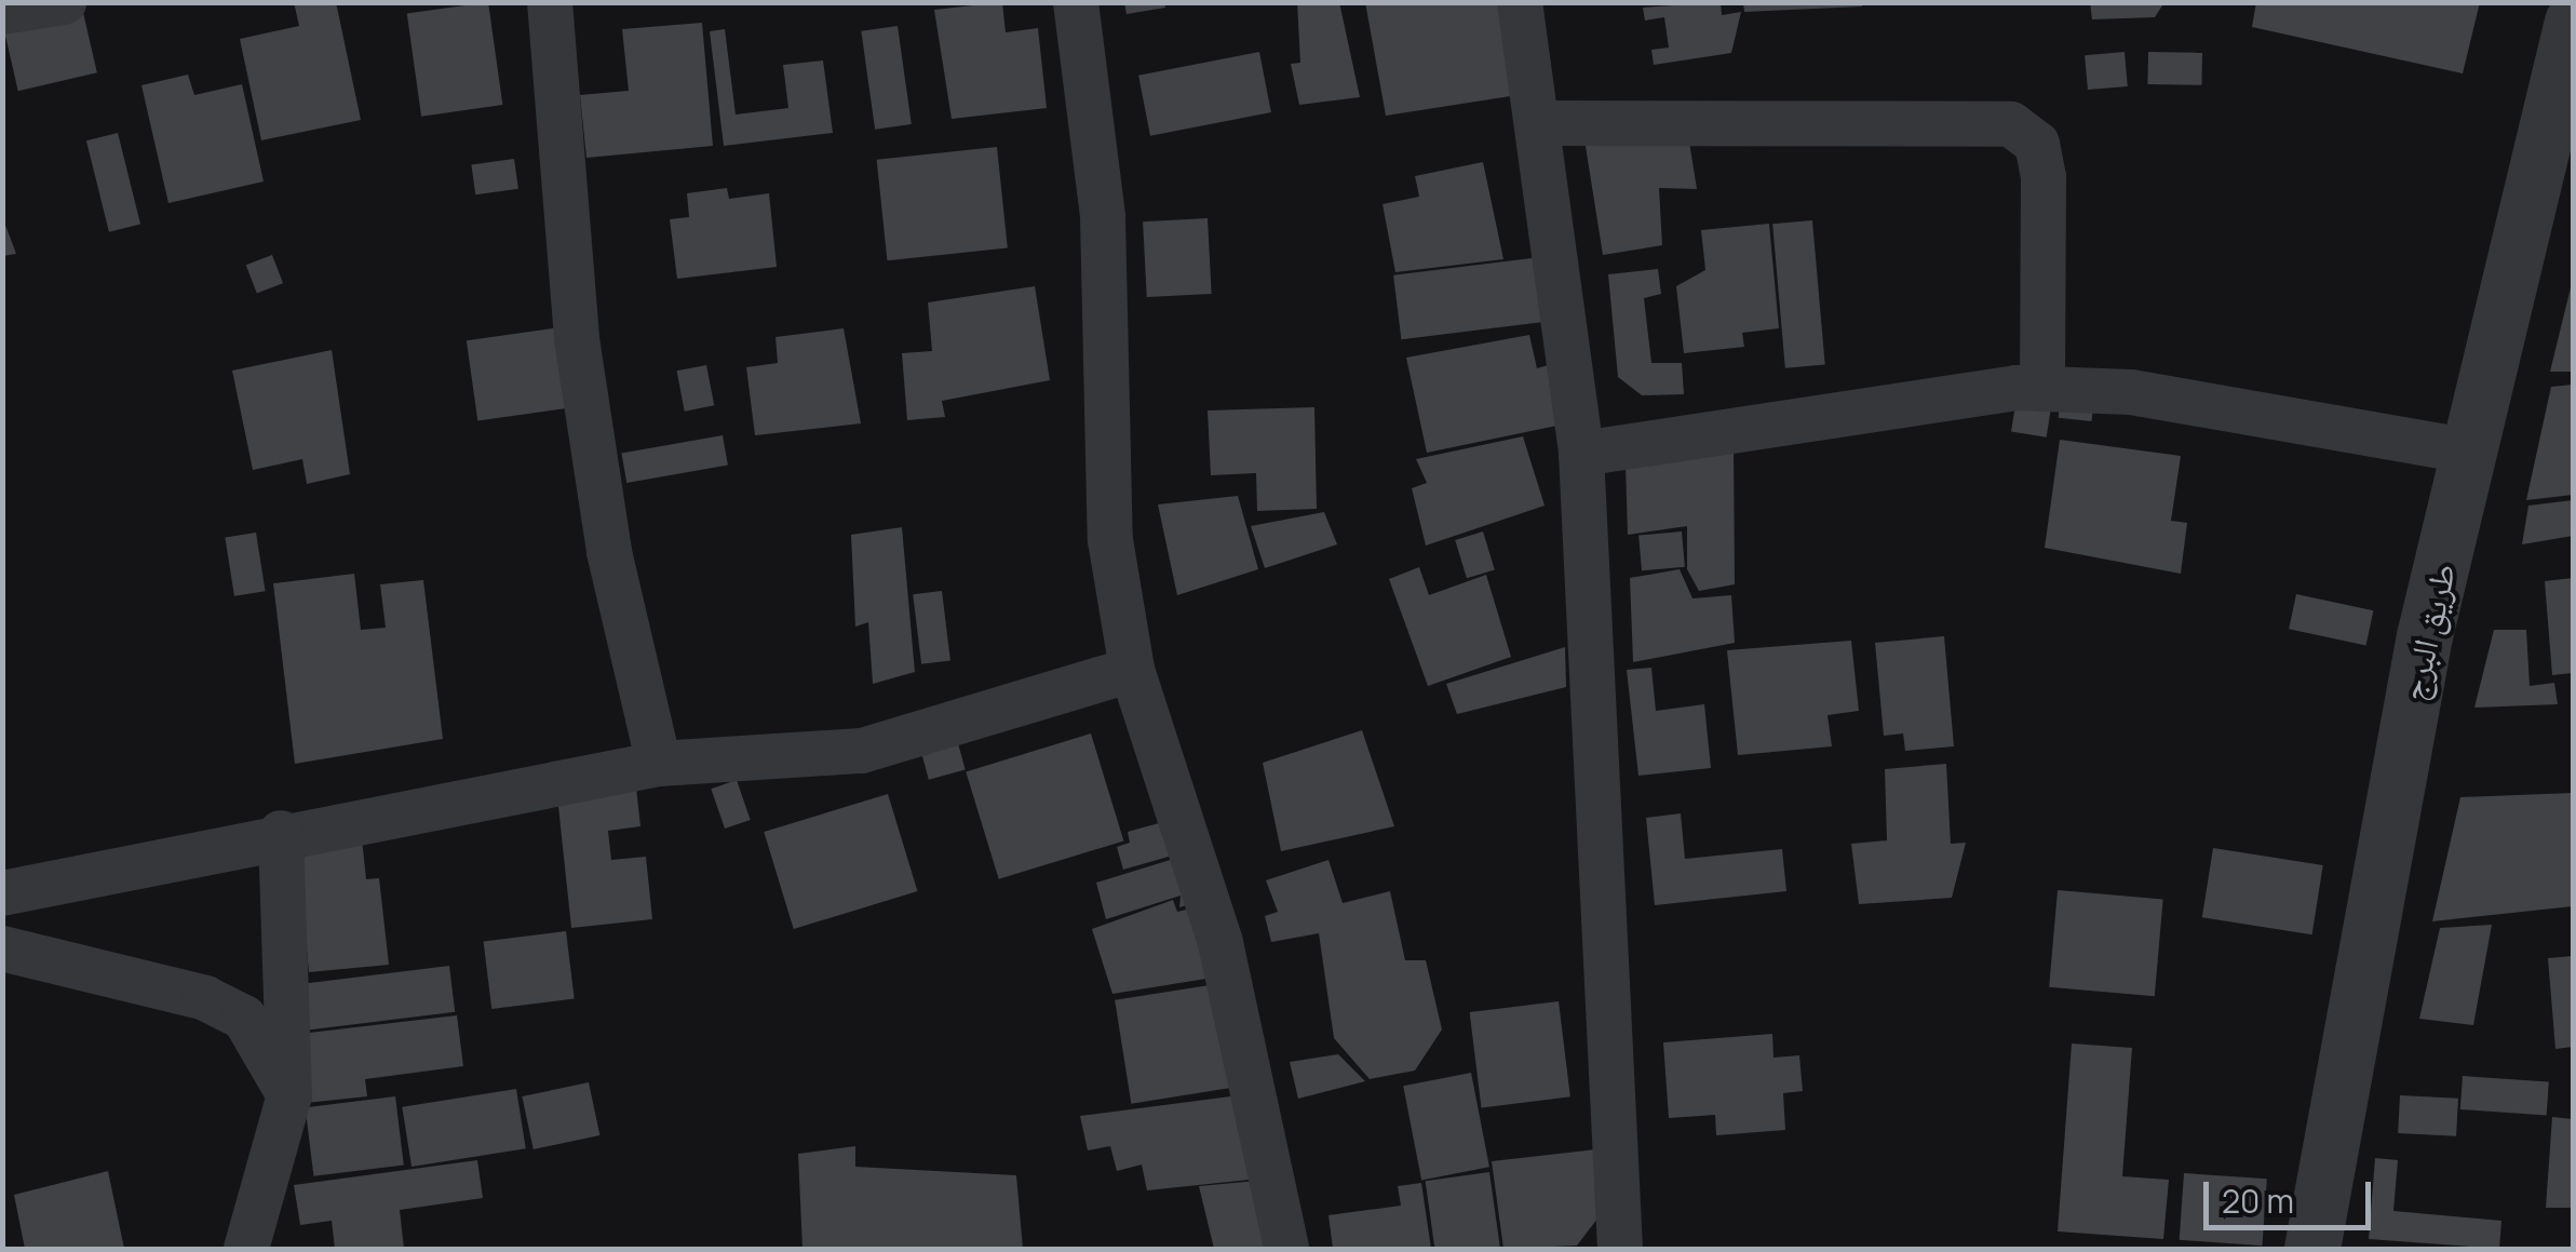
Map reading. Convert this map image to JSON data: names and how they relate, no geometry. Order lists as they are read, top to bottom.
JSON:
{
  "streets": {
    "street": ["طريق البرج"]
  },
  "scale_bar": "20 m"
}
